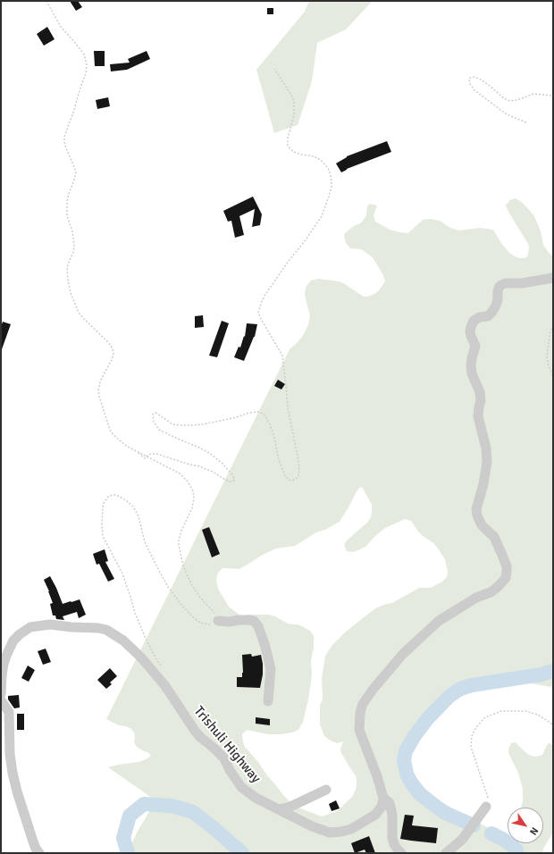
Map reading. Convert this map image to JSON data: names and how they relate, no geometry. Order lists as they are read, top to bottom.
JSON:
{
  "streets": {
    "street": ["Trishuli Highway"]
  },
  "north": "bottom right"
}
